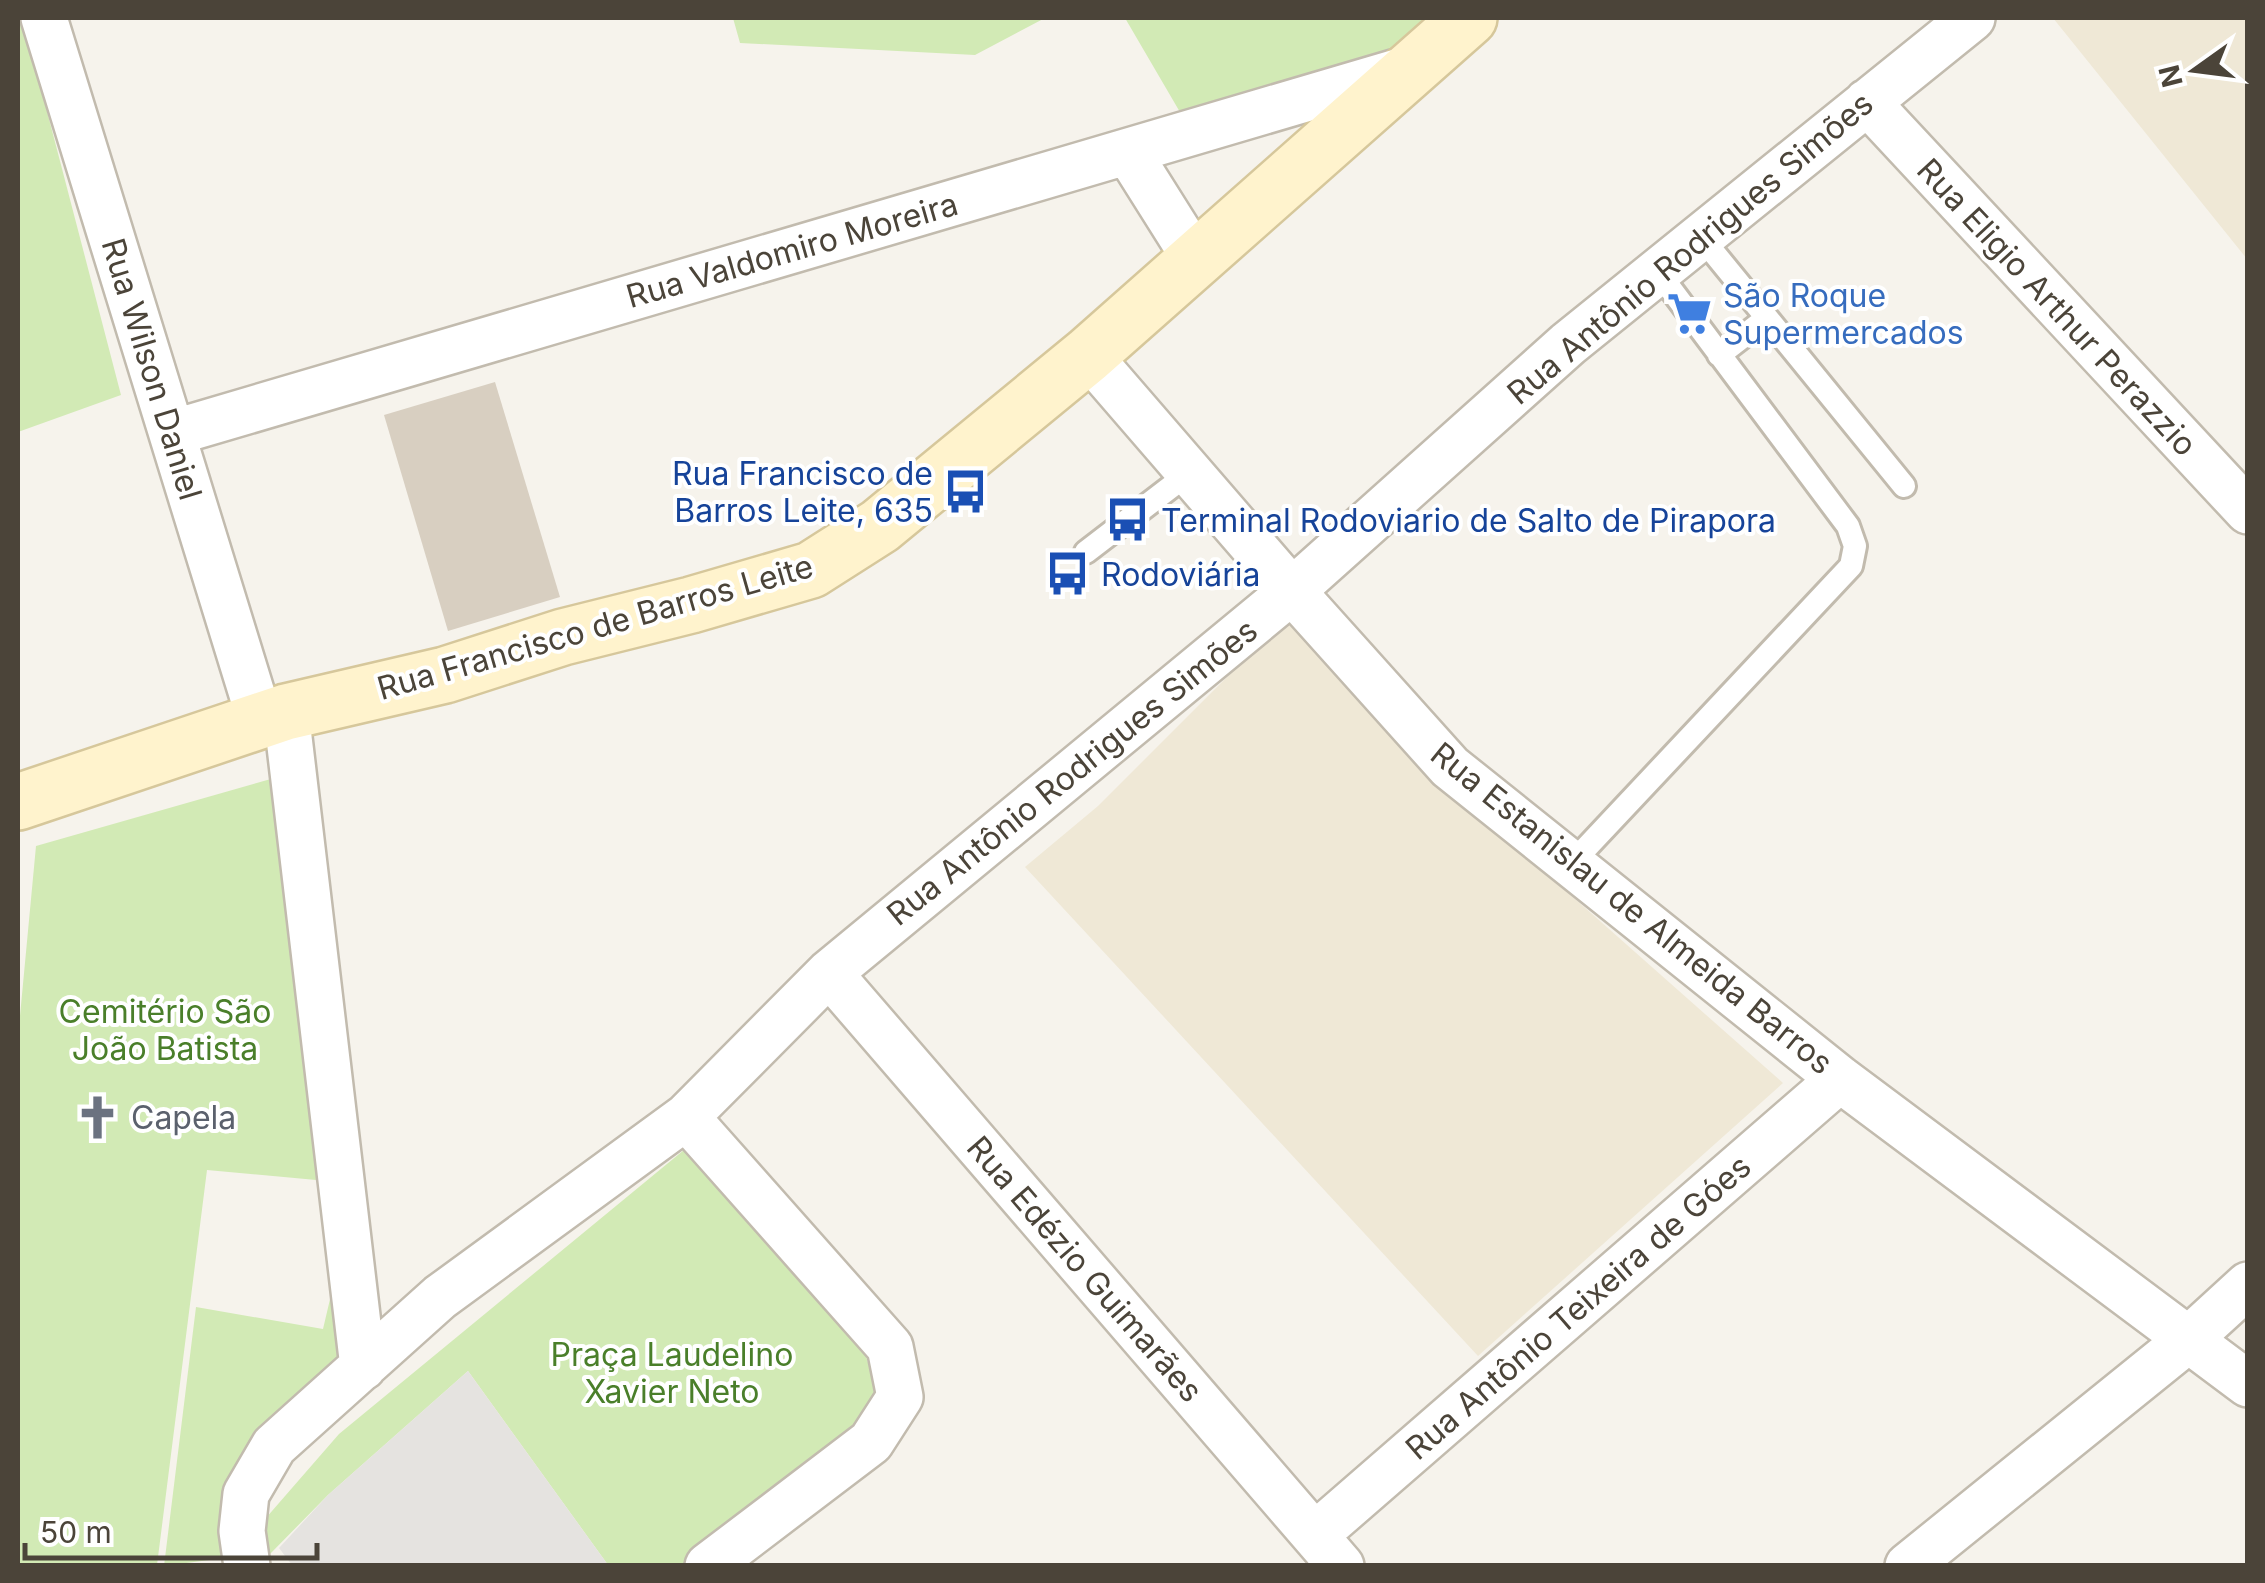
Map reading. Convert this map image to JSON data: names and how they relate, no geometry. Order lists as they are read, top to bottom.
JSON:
{
  "streets": {
    "main road": ["Rua Francisco de Barros Leite"],
    "street": [
      "Rua Antônio Rodrigues Simões",
      "Rua Valdomiro Moreira",
      "Rua Eligio Arthur Perazzio",
      "Rua Wilson Daniel",
      "Rua Estanislau de Almeida Barros",
      "Rua Edézio Guimarães",
      "Rua Antônio Teixeira de Góes"
    ]
  },
  "crossings": [
    ["Rua Antônio Rodrigues Simões", "Rua Eligio Arthur Perazzio"],
    ["Rua Antônio Rodrigues Simões", "Rua Wilson Daniel"],
    ["Rua Antônio Rodrigues Simões", "Rua Estanislau de Almeida Barros"],
    ["Rua Antônio Rodrigues Simões", "Rua Edézio Guimarães"],
    ["Rua Valdomiro Moreira", "Rua Wilson Daniel"],
    ["Rua Valdomiro Moreira", "Rua Francisco de Barros Leite"],
    ["Rua Wilson Daniel", "Rua Francisco de Barros Leite"],
    ["Rua Francisco de Barros Leite", "Rua Estanislau de Almeida Barros"],
    ["Rua Estanislau de Almeida Barros", "Rua Antônio Teixeira de Góes"],
    ["Rua Edézio Guimarães", "Rua Antônio Teixeira de Góes"]
  ],
  "parks": ["Cemitério São João Batista", "Praça Laudelino Xavier Neto"],
  "places": {
    "supermarket": ["São Roque Supermercados"],
    "bus stop": ["Rua Francisco de Barros Leite, 635", "Terminal Rodoviario de Salto de Pirapora", "Rodoviária"],
    "church": ["Capela"]
  },
  "scale_bar": "50 m",
  "north": "left"
}
